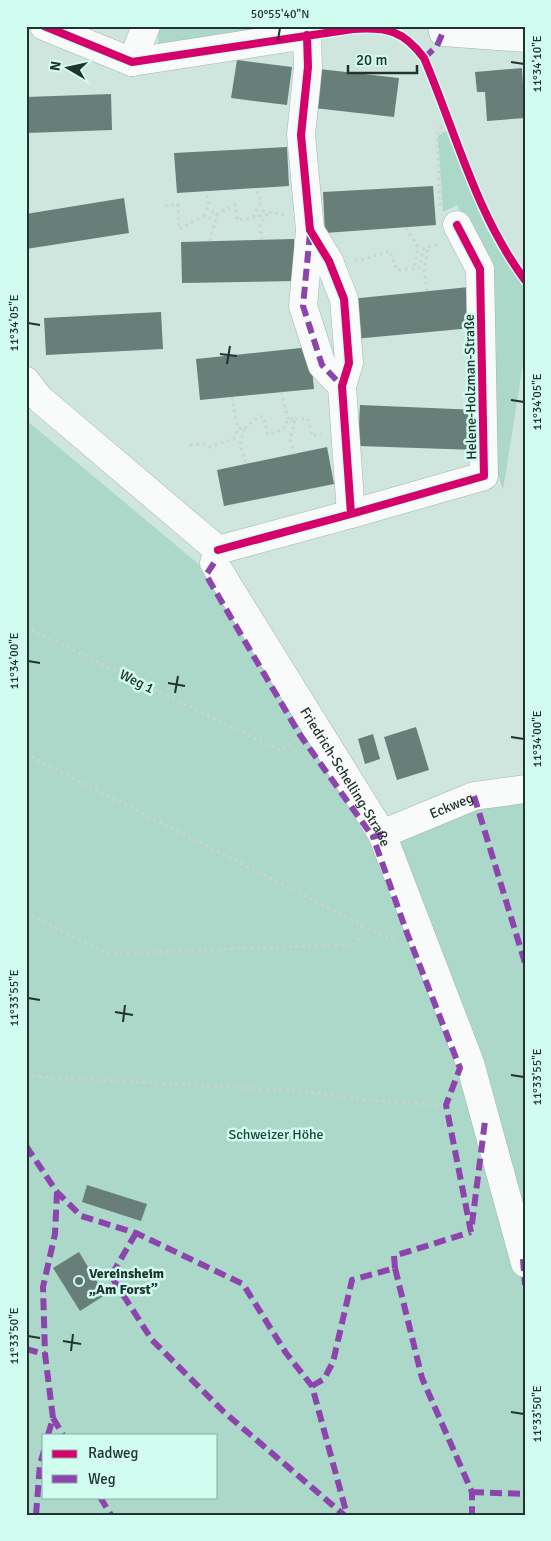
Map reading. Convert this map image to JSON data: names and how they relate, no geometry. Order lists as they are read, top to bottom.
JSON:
{
  "streets": {
    "street": ["Helene-Holzman-Straße", "Friedrich-Schelling-Straße", "Eckweg"],
    "path": ["Weg 1"]
  },
  "crossings": [
    ["Helene-Holzman-Straße", "Friedrich-Schelling-Straße"],
    ["Friedrich-Schelling-Straße", "Eckweg"]
  ],
  "parks": ["Schweizer Höhe"],
  "places": ["Vereinsheim „Am Forst”"],
  "legend": ["Radweg", "Weg"],
  "scale_bar": "20 m",
  "north": "left",
  "coordinates": [
    "50°55'40\"N",
    "11°34'10\"E",
    "11°34'05\"E",
    "11°34'00\"E",
    "11°33'55\"E",
    "11°33'50\"E"
  ]
}
